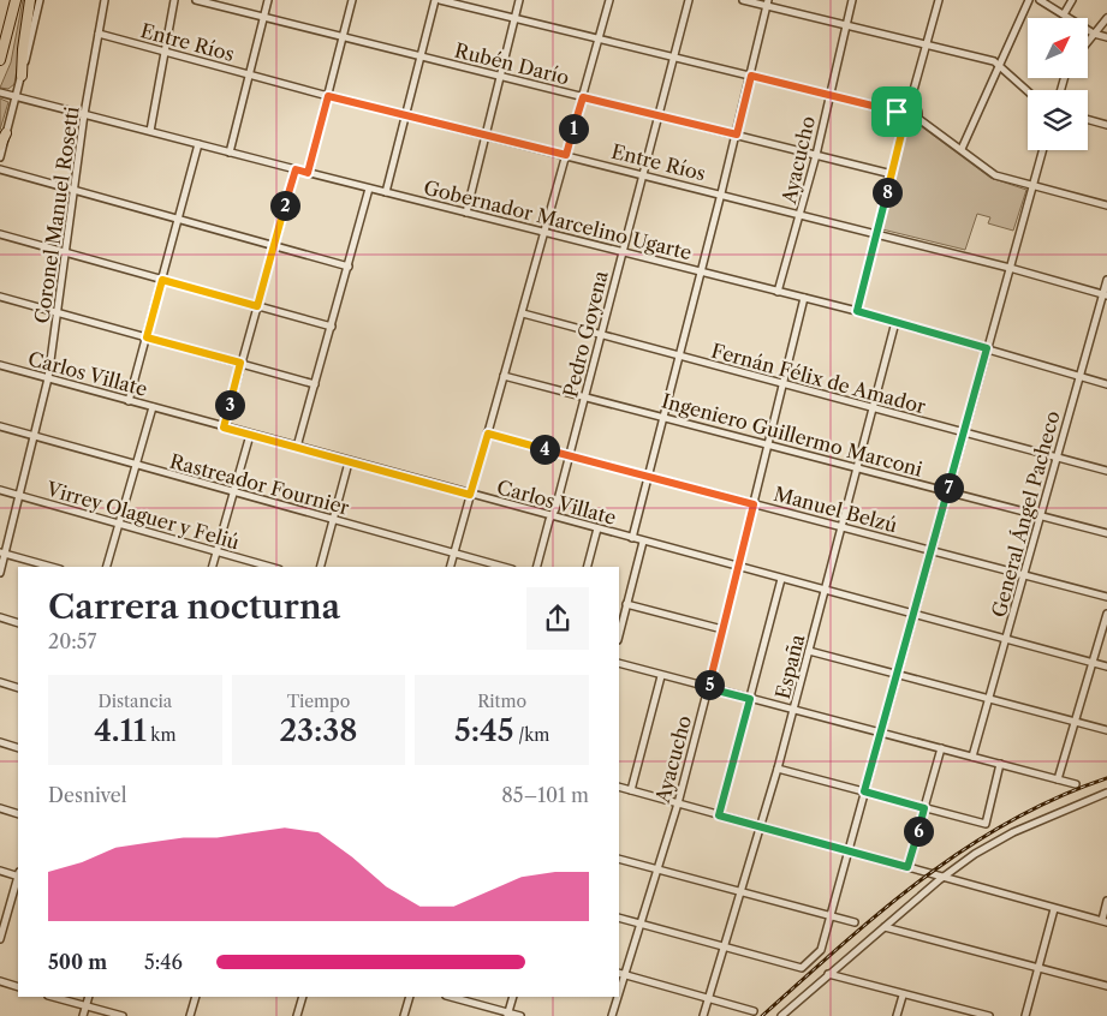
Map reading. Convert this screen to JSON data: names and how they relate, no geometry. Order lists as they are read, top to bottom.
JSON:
{
  "streets": {
    "street": [
      "Entre Ríos",
      "Rubén Darío",
      "Ayacucho",
      "Coronel Manuel Rosetti",
      "Gobernador Marcelino Ugarte",
      "Pedro Goyena",
      "Carlos Villate",
      "Fernán Félix de Amador",
      "Ingeniero Guillermo Marconi",
      "Rastreador Fournier",
      "Manuel Belzú",
      "General Ángel Pacheco",
      "Virrey Olaguer y Feliú",
      "España"
    ]
  },
  "crossings": [
    ["Entre Ríos", "Ayacucho"],
    ["Entre Ríos", "Coronel Manuel Rosetti"],
    ["Entre Ríos", "Pedro Goyena"],
    ["Entre Ríos", "General Ángel Pacheco"],
    ["Rubén Darío", "Ayacucho"],
    ["Rubén Darío", "Pedro Goyena"],
    ["Ayacucho", "Gobernador Marcelino Ugarte"],
    ["Ayacucho", "Carlos Villate"],
    ["Ayacucho", "Fernán Félix de Amador"],
    ["Ayacucho", "Ingeniero Guillermo Marconi"],
    ["Ayacucho", "Manuel Belzú"],
    ["Coronel Manuel Rosetti", "Gobernador Marcelino Ugarte"],
    ["Coronel Manuel Rosetti", "Carlos Villate"],
    ["Coronel Manuel Rosetti", "Rastreador Fournier"],
    ["Coronel Manuel Rosetti", "Virrey Olaguer y Feliú"],
    ["Gobernador Marcelino Ugarte", "Pedro Goyena"],
    ["Gobernador Marcelino Ugarte", "General Ángel Pacheco"],
    ["Gobernador Marcelino Ugarte", "España"],
    ["Pedro Goyena", "Carlos Villate"],
    ["Pedro Goyena", "Fernán Félix de Amador"],
    ["Pedro Goyena", "Ingeniero Guillermo Marconi"],
    ["Pedro Goyena", "Manuel Belzú"],
    ["Carlos Villate", "General Ángel Pacheco"],
    ["Carlos Villate", "España"],
    ["Fernán Félix de Amador", "General Ángel Pacheco"],
    ["Fernán Félix de Amador", "España"],
    ["Ingeniero Guillermo Marconi", "General Ángel Pacheco"],
    ["Ingeniero Guillermo Marconi", "España"],
    ["Manuel Belzú", "General Ángel Pacheco"],
    ["Manuel Belzú", "España"]
  ],
  "north": "top right",
  "page": {
    "pins": [
      "1",
      "8",
      "2",
      "3",
      "4",
      "7",
      "5",
      "6"
    ],
    "heading": ["Carrera nocturna", "20:57"],
    "stats": [
      ["Distancia", "4.11 km"],
      ["Tiempo", "23:38"],
      ["Ritmo", "5:45 /km"]
    ],
    "chart": ["Desnivel", "85–101 m"],
    "list": [
      {
        "name": "500 m",
        "note": "5:46"
      }
    ]
  }
}
